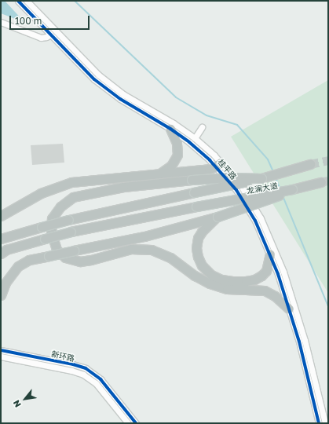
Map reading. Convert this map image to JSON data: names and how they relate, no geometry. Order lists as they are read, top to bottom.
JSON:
{
  "streets": {
    "highway": ["龙澜大道"],
    "street": ["桂平路", "新环路"]
  },
  "scale_bar": "100 m",
  "north": "bottom left"
}
